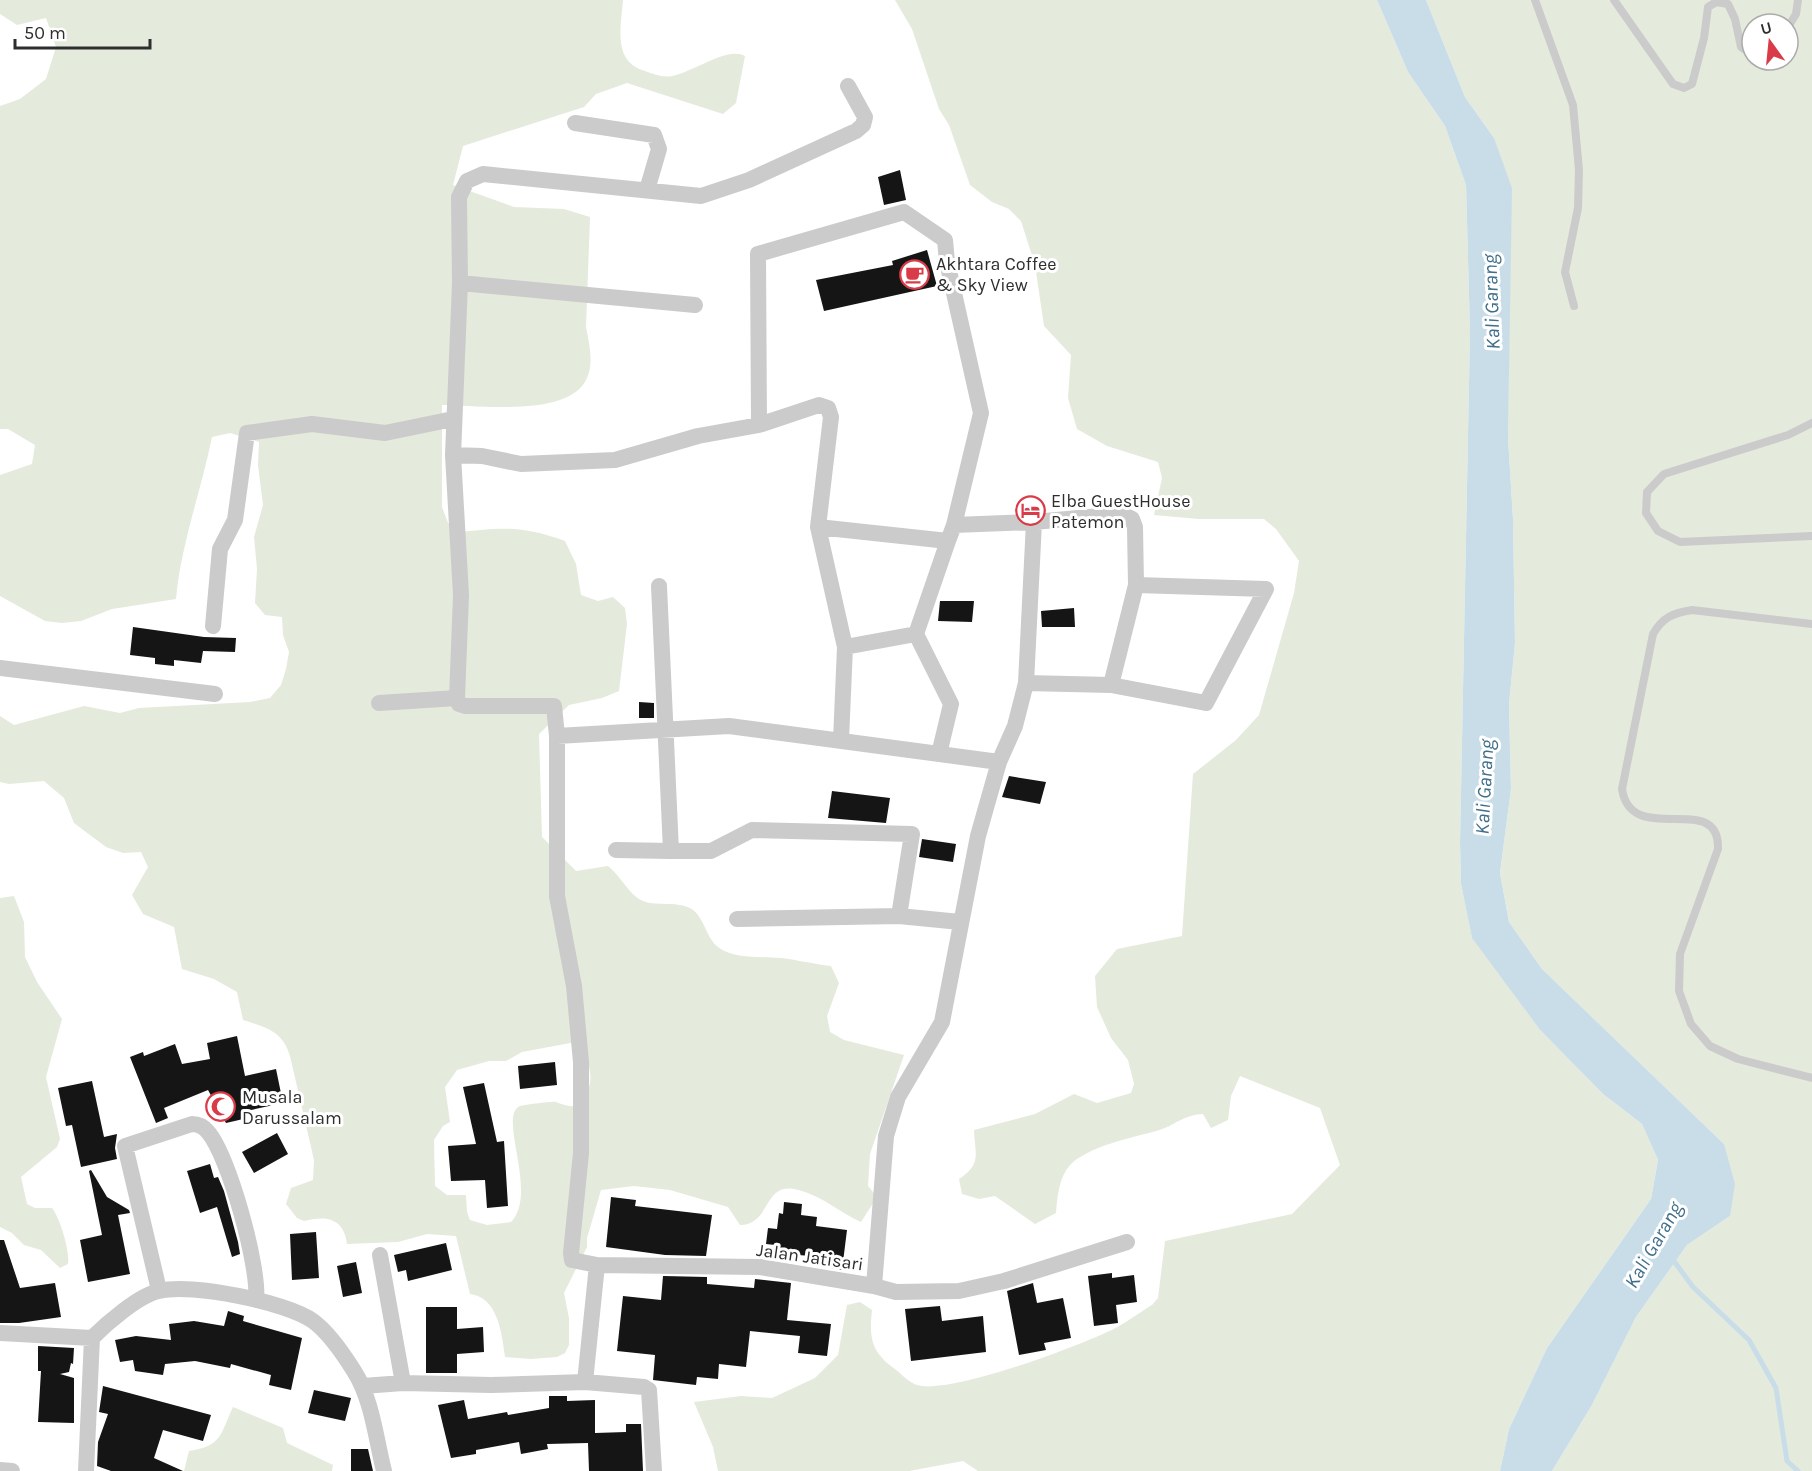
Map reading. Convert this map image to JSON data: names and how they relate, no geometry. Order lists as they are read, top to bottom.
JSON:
{
  "streets": {
    "street": ["Jalan Jatisari"]
  },
  "water": ["Kali Garang"],
  "places": {
    "cafe": ["Akhtara Coffee & Sky View"],
    "hotel": ["Elba GuestHouse Patemon"],
    "mosque": ["Musala Darussalam"]
  },
  "scale_bar": "50 m",
  "north": "top"
}
